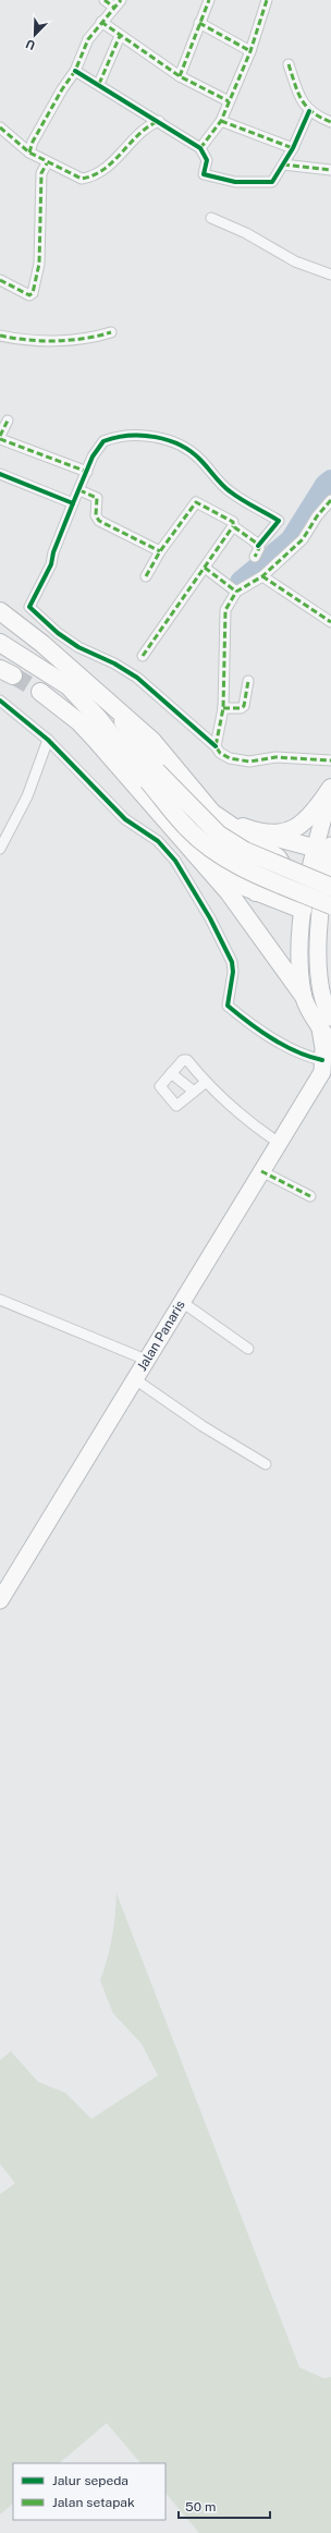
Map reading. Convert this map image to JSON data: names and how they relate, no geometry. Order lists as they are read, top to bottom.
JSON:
{
  "streets": {
    "highway": ["Jalan Panaris"]
  },
  "legend": ["Jalur sepeda", "Jalan setapak"],
  "scale_bar": "50 m",
  "north": "bottom left"
}
